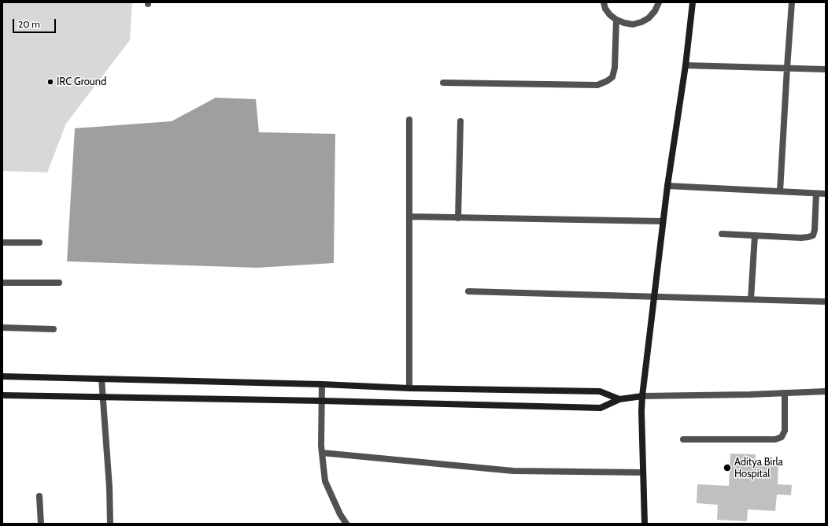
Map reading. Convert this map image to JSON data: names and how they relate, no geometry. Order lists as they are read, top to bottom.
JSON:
{
  "places": ["IRC Ground", "Aditya Birla Hospital"],
  "scale_bar": "20 m"
}
